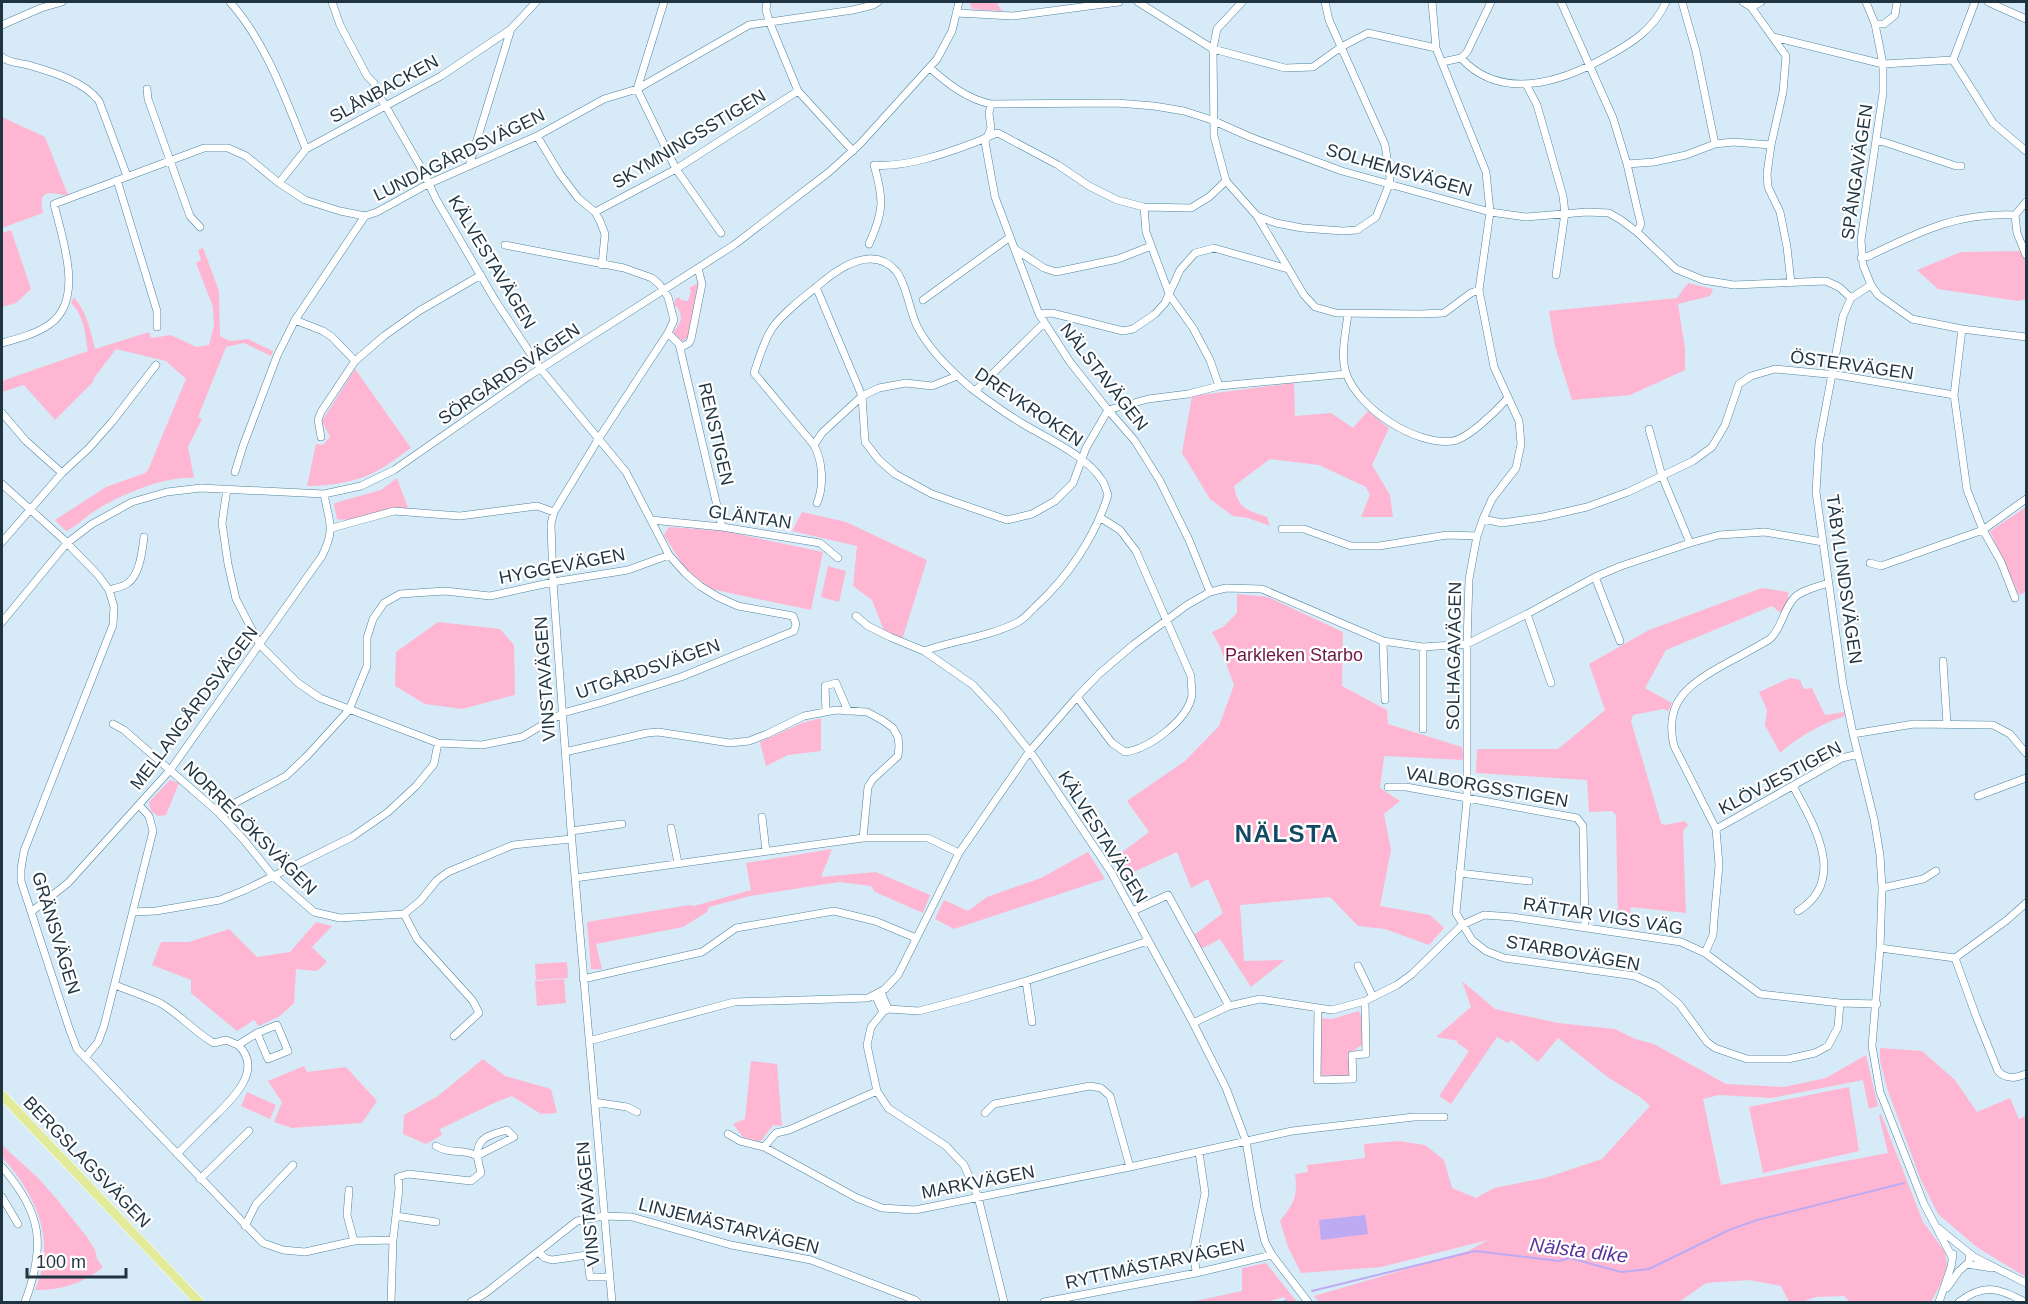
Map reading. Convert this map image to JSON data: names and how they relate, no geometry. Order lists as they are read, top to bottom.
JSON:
{
  "streets": {
    "main road": ["BERGSLAGSVÄGEN"],
    "street": [
      "SLÅNBACKEN",
      "SKYMNINGSSTIGEN",
      "LUNDAGÅRDSVÄGEN",
      "SOLHEMSVÄGEN",
      "SPÅNGAVÄGEN",
      "KÄLVESTAVÄGEN",
      "ÖSTERVÄGEN",
      "SÖRGÅRDSVÄGEN",
      "NÄLSTAVÄGEN",
      "DREVKROKEN",
      "RENSTIGEN",
      "GLÄNTAN",
      "HYGGEVÄGEN",
      "TÄBYLUNDSVÄGEN",
      "SOLHAGAVÄGEN",
      "UTGÅRDSVÄGEN",
      "VINSTAVÄGEN",
      "MELLANGÅRDSVÄGEN",
      "KLÖVJESTIGEN",
      "VALBORGSSTIGEN",
      "NORREGÖKSVÄGEN",
      "RÄTTAR VIGS VÄG",
      "GRÄNSVÄGEN",
      "STARBOVÄGEN",
      "MARKVÄGEN",
      "LINJEMÄSTARVÄGEN",
      "RYTTMÄSTARVÄGEN"
    ]
  },
  "crossings": [
    ["SLÅNBACKEN", "LUNDAGÅRDSVÄGEN"],
    ["SLÅNBACKEN", "KÄLVESTAVÄGEN"],
    ["LUNDAGÅRDSVÄGEN", "KÄLVESTAVÄGEN"],
    ["SOLHEMSVÄGEN", "SÖRGÅRDSVÄGEN"],
    ["SOLHEMSVÄGEN", "NÄLSTAVÄGEN"],
    ["SOLHEMSVÄGEN", "TÄBYLUNDSVÄGEN"],
    ["SOLHEMSVÄGEN", "SOLHAGAVÄGEN"],
    ["KÄLVESTAVÄGEN", "SÖRGÅRDSVÄGEN"],
    ["KÄLVESTAVÄGEN", "DREVKROKEN"],
    ["KÄLVESTAVÄGEN", "GLÄNTAN"],
    ["KÄLVESTAVÄGEN", "HYGGEVÄGEN"],
    ["KÄLVESTAVÄGEN", "UTGÅRDSVÄGEN"],
    ["KÄLVESTAVÄGEN", "VINSTAVÄGEN"],
    ["KÄLVESTAVÄGEN", "RÄTTAR VIGS VÄG"],
    ["KÄLVESTAVÄGEN", "MARKVÄGEN"],
    ["KÄLVESTAVÄGEN", "RYTTMÄSTARVÄGEN"],
    ["ÖSTERVÄGEN", "TÄBYLUNDSVÄGEN"],
    ["ÖSTERVÄGEN", "SOLHAGAVÄGEN"],
    ["SÖRGÅRDSVÄGEN", "UTGÅRDSVÄGEN"],
    ["SÖRGÅRDSVÄGEN", "VINSTAVÄGEN"],
    ["RENSTIGEN", "GLÄNTAN"],
    ["RENSTIGEN", "VINSTAVÄGEN"],
    ["HYGGEVÄGEN", "UTGÅRDSVÄGEN"],
    ["HYGGEVÄGEN", "VINSTAVÄGEN"],
    ["HYGGEVÄGEN", "NORREGÖKSVÄGEN"],
    ["TÄBYLUNDSVÄGEN", "KLÖVJESTIGEN"],
    ["TÄBYLUNDSVÄGEN", "RÄTTAR VIGS VÄG"],
    ["SOLHAGAVÄGEN", "VALBORGSSTIGEN"],
    ["SOLHAGAVÄGEN", "RÄTTAR VIGS VÄG"],
    ["SOLHAGAVÄGEN", "STARBOVÄGEN"],
    ["UTGÅRDSVÄGEN", "VINSTAVÄGEN"],
    ["UTGÅRDSVÄGEN", "MELLANGÅRDSVÄGEN"],
    ["VINSTAVÄGEN", "LINJEMÄSTARVÄGEN"],
    ["MELLANGÅRDSVÄGEN", "NORREGÖKSVÄGEN"],
    ["MELLANGÅRDSVÄGEN", "GRÄNSVÄGEN"],
    ["VALBORGSSTIGEN", "RÄTTAR VIGS VÄG"],
    ["RÄTTAR VIGS VÄG", "STARBOVÄGEN"]
  ],
  "districts": ["NÄLSTA"],
  "water": ["Nälsta dike"],
  "parks": ["Parkleken Starbo"],
  "scale_bar": "100 m"
}
